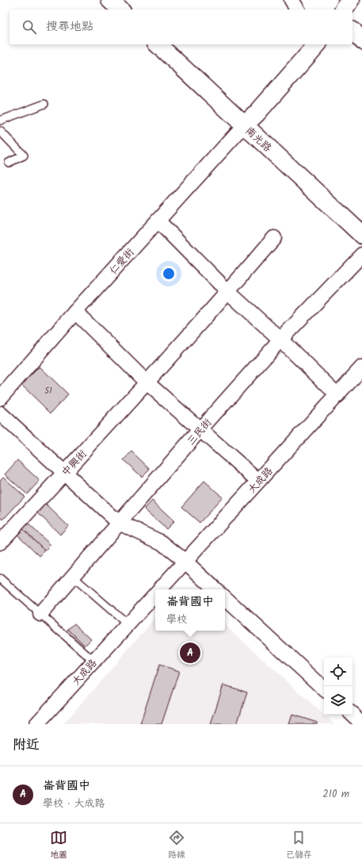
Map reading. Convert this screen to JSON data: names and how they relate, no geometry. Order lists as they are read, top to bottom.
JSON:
{
  "streets": {
    "street": [
      "南光路",
      "仁愛街",
      "三民街",
      "中興街",
      "大成路"
    ]
  },
  "crossings": [
    ["南光路", "仁愛街"]
  ],
  "house_numbers": ["51"],
  "page": {
    "search": "搜尋地點",
    "popup": ["崙背國中", "學校"],
    "pins": "A",
    "heading": "附近",
    "list": [
      {
        "mark": "A",
        "name": "崙背國中",
        "note": "學校 · 大成路",
        "value": "210 m"
      }
    ],
    "nav": ["地圖", "路線", "已儲存"]
  }
}
